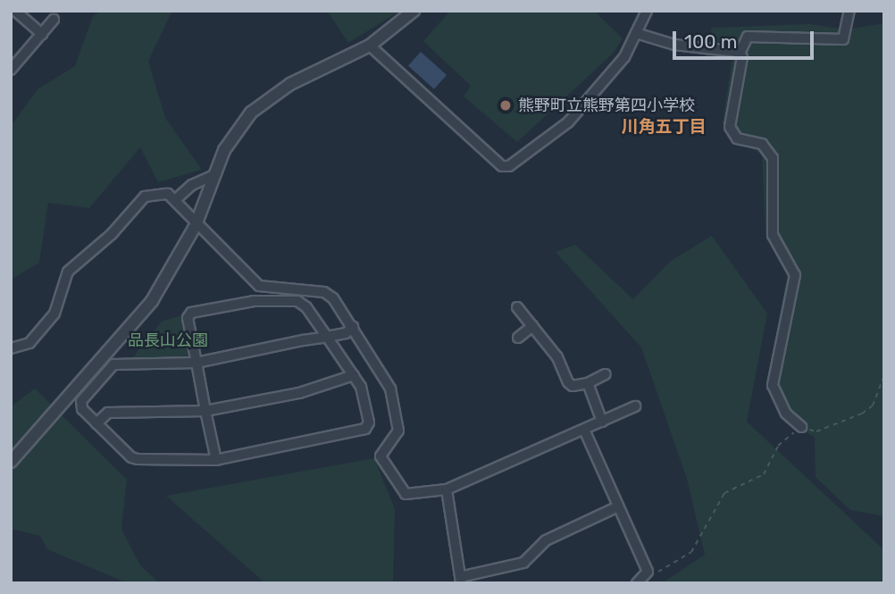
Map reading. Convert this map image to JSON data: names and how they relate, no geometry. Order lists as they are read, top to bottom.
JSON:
{
  "districts": ["川角五丁目"],
  "parks": ["品長山公園"],
  "places": ["熊野町立熊野第四小学校"],
  "scale_bar": "100 m"
}
